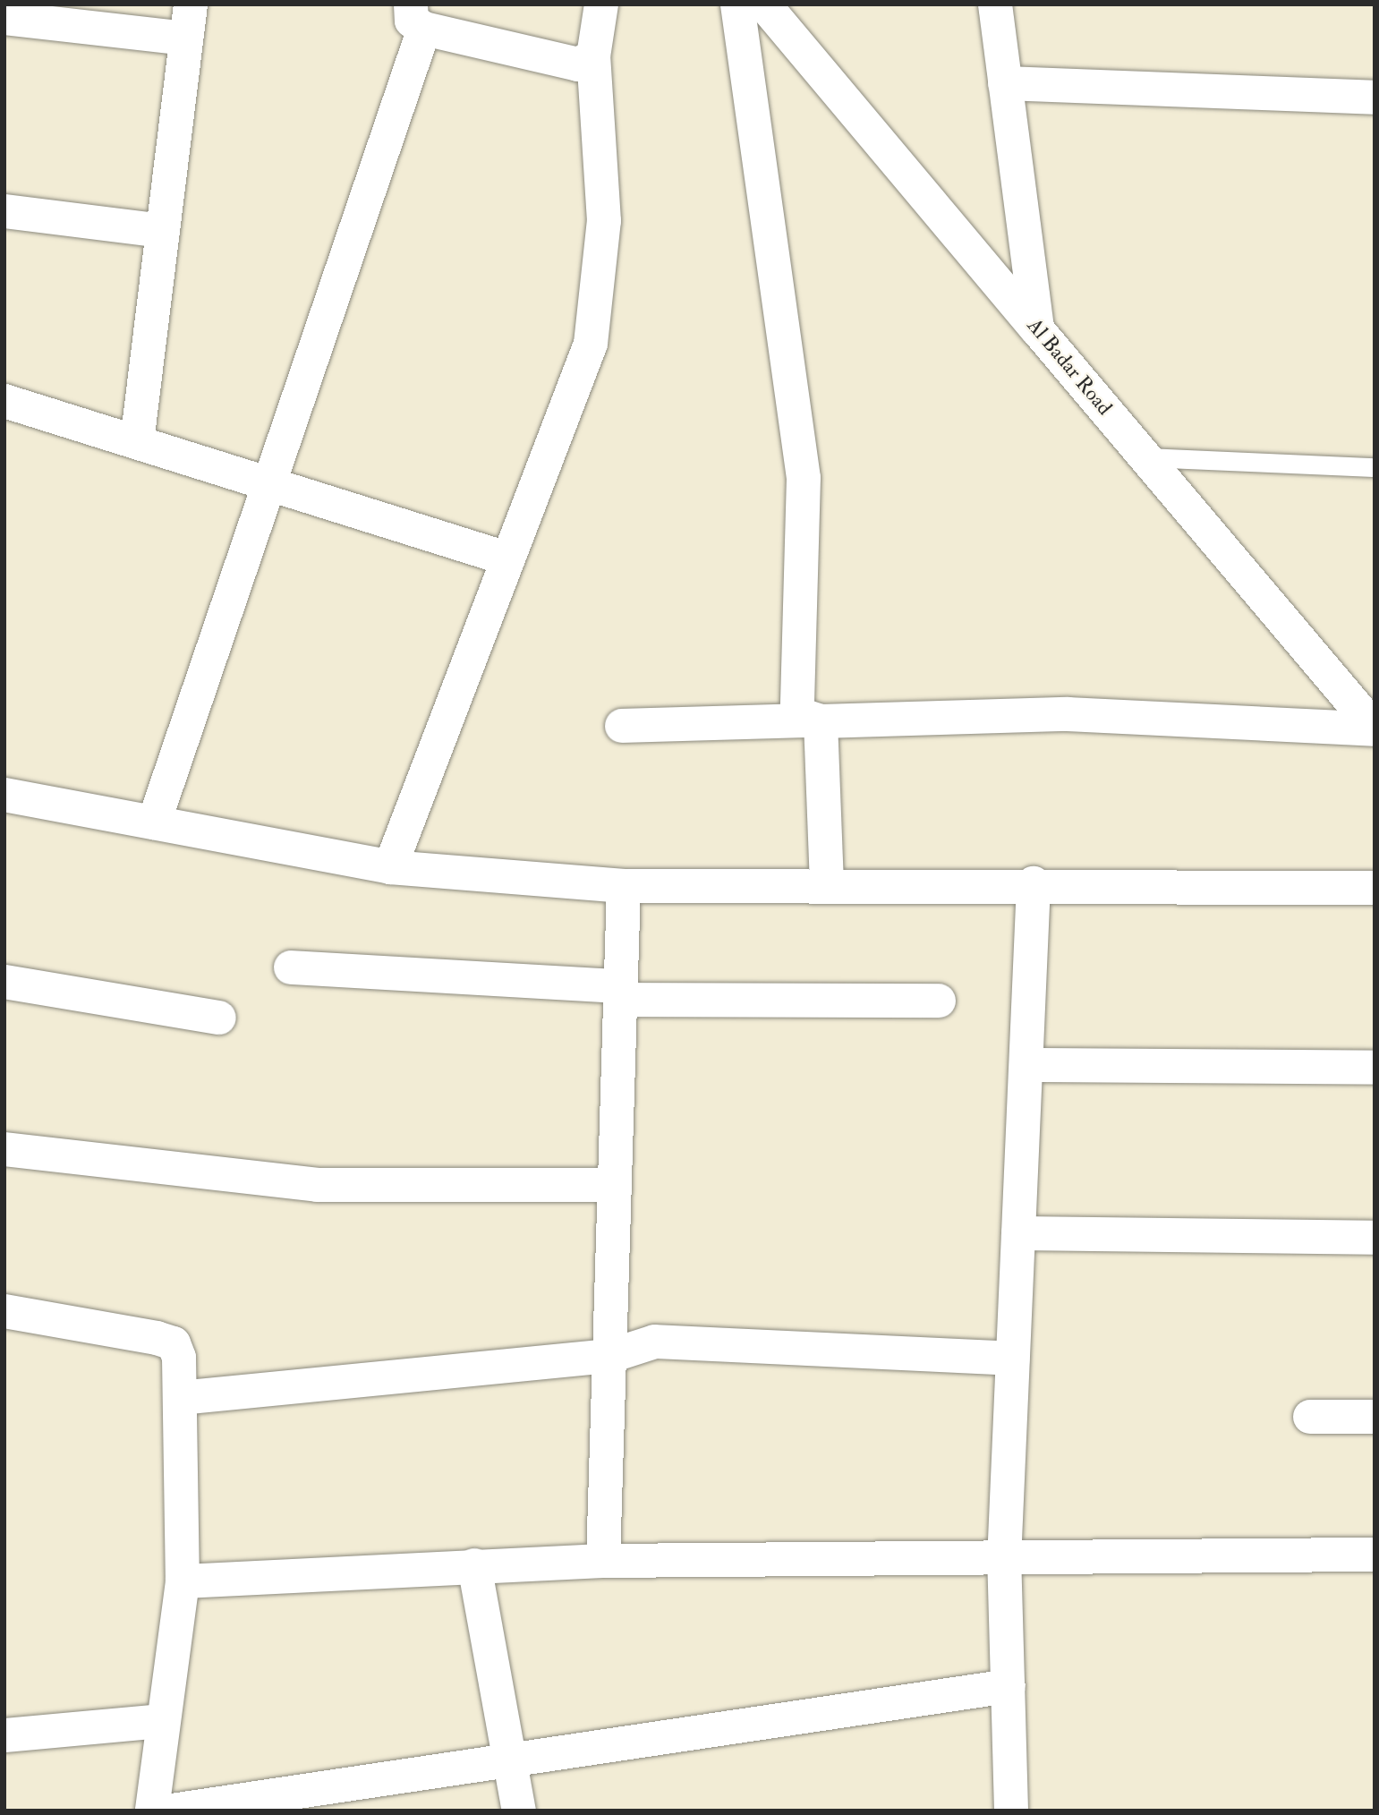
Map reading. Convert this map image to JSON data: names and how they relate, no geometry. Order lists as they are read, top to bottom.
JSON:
{
  "streets": {
    "street": ["Al Badar Road"]
  }
}
